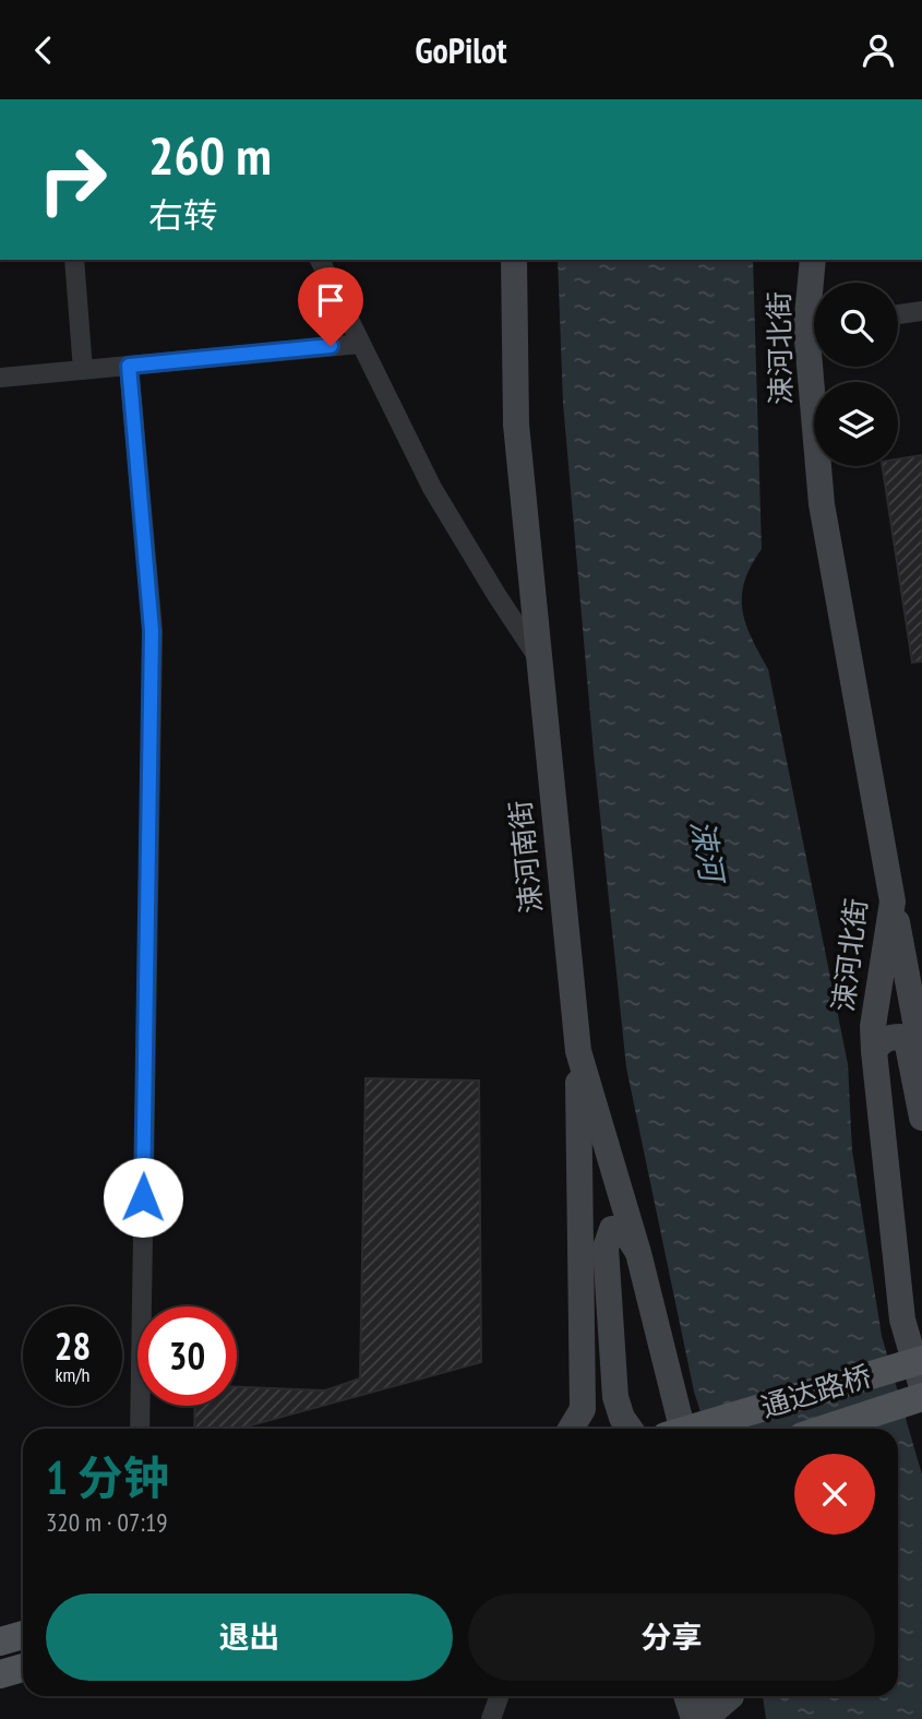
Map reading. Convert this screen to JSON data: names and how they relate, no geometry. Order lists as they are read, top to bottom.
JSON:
{
  "streets": {
    "main road": ["涑河北街", "涑河南街", "通达路桥"]
  },
  "water": ["涑河"],
  "page": {
    "header": "GoPilot",
    "turn": ["260 m", "右转"],
    "speed": "28 km/h",
    "limit": "30",
    "heading": ["1 分钟", "320 m · 07:19"],
    "buttons": ["退出", "分享"]
  }
}
